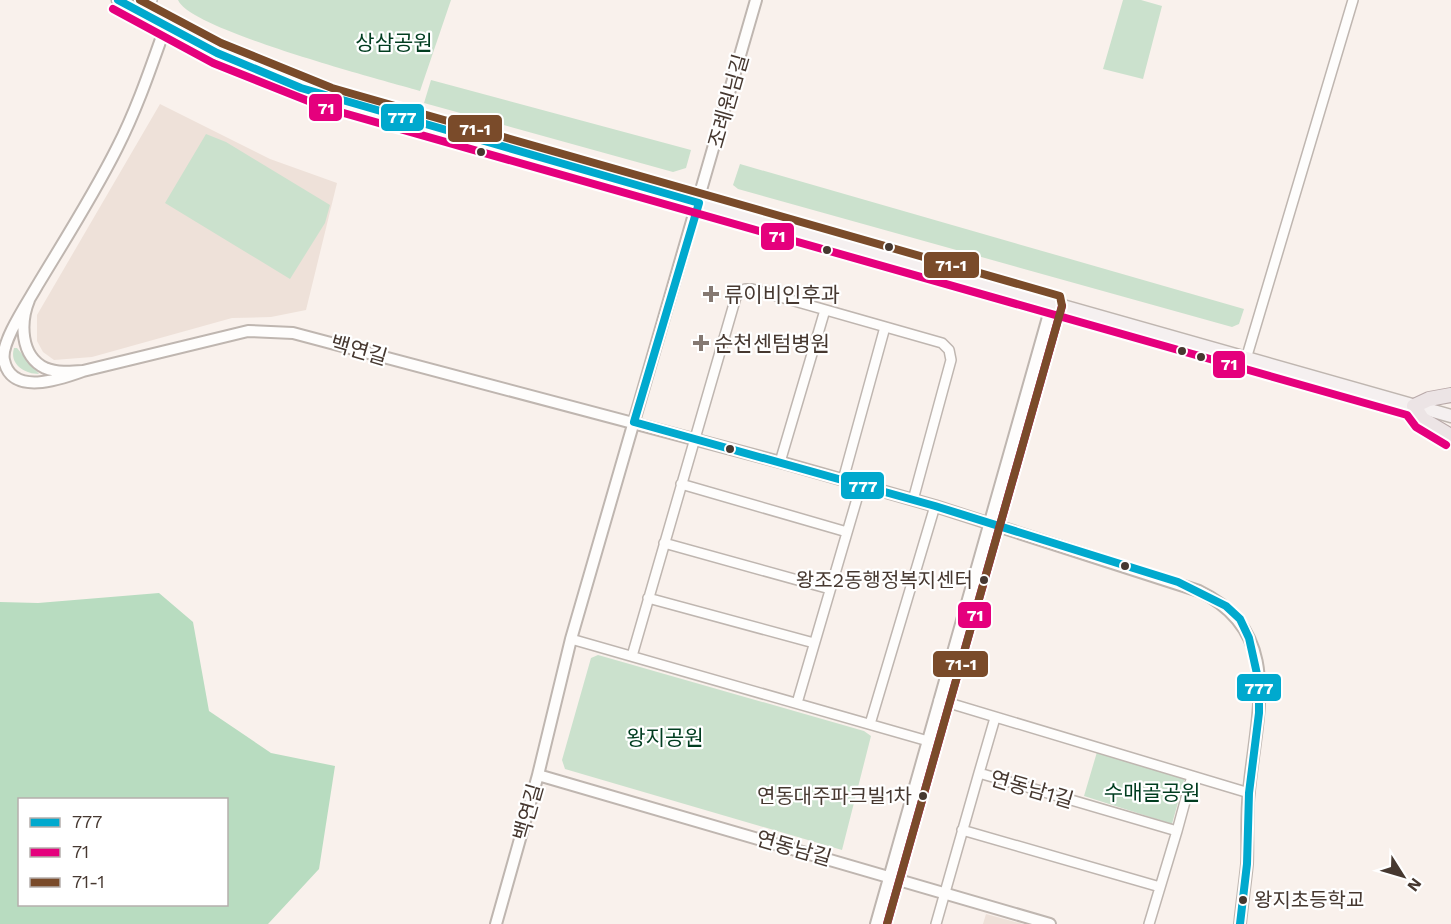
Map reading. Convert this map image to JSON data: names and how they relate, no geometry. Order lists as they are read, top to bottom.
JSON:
{
  "streets": {
    "street": [
      "조례원님길",
      "백연길",
      "연동남1길",
      "연동남길"
    ]
  },
  "crossings": [
    ["조례원님길", "백연길"],
    ["백연길", "연동남길"],
    ["연동남1길", "연동남길"]
  ],
  "parks": ["상삼공원", "왕지공원", "수매골공원"],
  "places": {
    "health": ["류이비인후과", "순천센텀병원"],
    "other": ["왕조2동행정복지센터", "연동대주파크빌1차", "왕지초등학교"]
  },
  "lines": ["transit line 777", "transit line 71-1", "transit line 71"],
  "legend": ["777", "71", "71-1"],
  "north": "bottom right"
}
